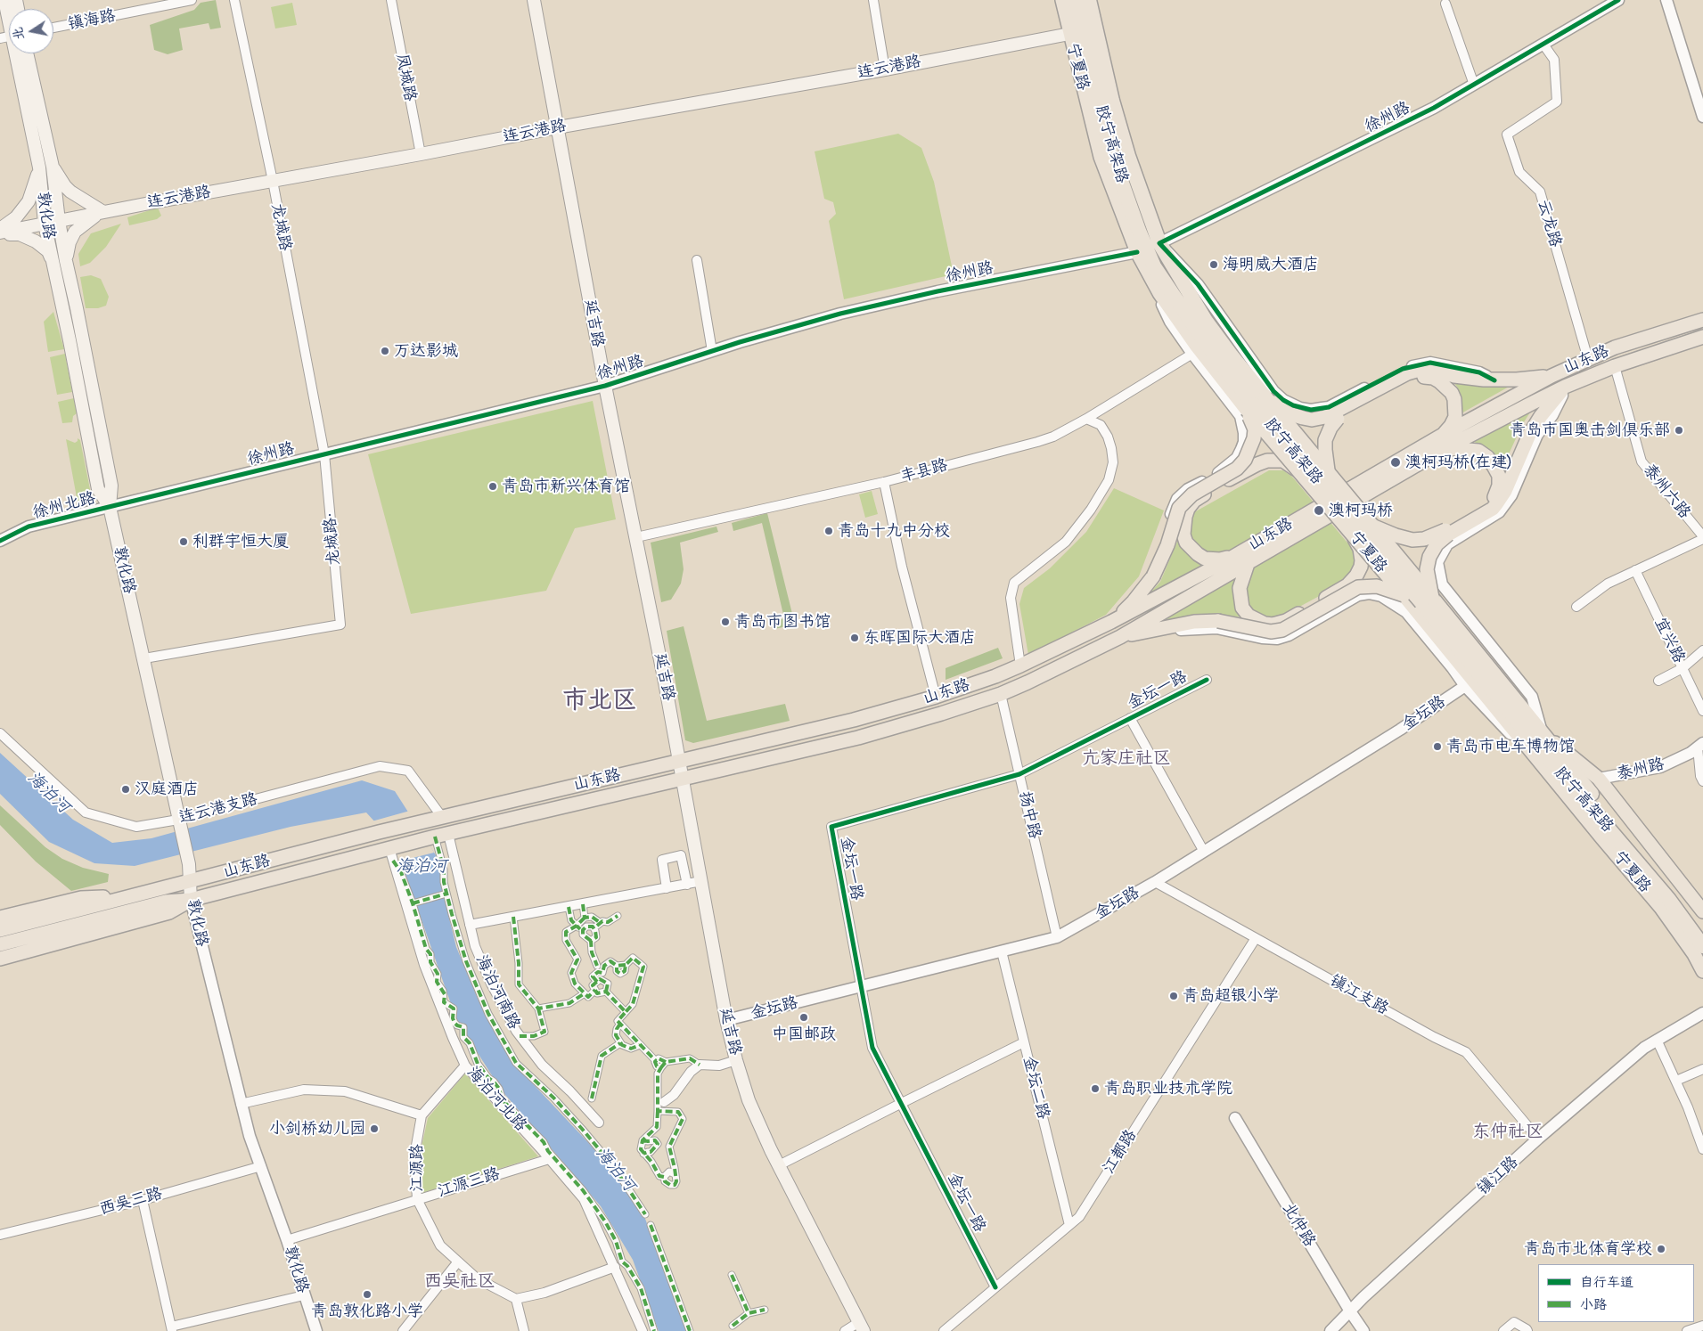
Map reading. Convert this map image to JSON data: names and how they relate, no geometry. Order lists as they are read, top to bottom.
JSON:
{
  "streets": {
    "highway": ["胶宁高架路"],
    "main road": [
      "宁夏路",
      "连云港路",
      "敦化路",
      "延吉路",
      "山东路"
    ],
    "street": [
      "镇海路",
      "凤城路",
      "徐州路",
      "云龙路",
      "龙城路",
      "丰县路",
      "泰州六路",
      "徐州北路",
      "龙城路·",
      "宜兴路",
      "金坛一路",
      "金坛路",
      "泰州路",
      "连云港支路",
      "扬中路",
      "海泊河南路",
      "镇江支路",
      "金坛二路",
      "海泊河北路",
      "江都路",
      "江源路",
      "镇江路",
      "江源三路",
      "西吴三路",
      "北仲路"
    ]
  },
  "crossings": [
    ["宁夏路", "连云港路"],
    ["宁夏路", "徐州路"],
    ["宁夏路", "胶宁高架路"],
    ["宁夏路", "泰州路"],
    ["连云港路", "凤城路"],
    ["连云港路", "敦化路"],
    ["连云港路", "龙城路"],
    ["连云港路", "延吉路"],
    ["徐州路", "胶宁高架路"],
    ["徐州路", "敦化路"],
    ["徐州路", "云龙路"],
    ["徐州路", "龙城路"],
    ["徐州路", "延吉路"],
    ["徐州路", "徐州北路"],
    ["徐州路", "龙城路·"],
    ["敦化路", "山东路"],
    ["敦化路", "徐州北路"],
    ["敦化路", "龙城路·"],
    ["敦化路", "连云港支路"],
    ["敦化路", "江源三路"],
    ["敦化路", "西吴三路"],
    ["云龙路", "山东路"],
    ["龙城路", "龙城路·"],
    ["延吉路", "山东路"],
    ["延吉路", "丰县路"],
    ["延吉路", "金坛路"],
    ["山东路", "泰州六路"],
    ["山东路", "连云港支路"],
    ["山东路", "扬中路"],
    ["山东路", "海泊河南路"],
    ["山东路", "海泊河北路"],
    ["金坛一路", "金坛路"],
    ["金坛一路", "扬中路"],
    ["金坛一路", "江都路"],
    ["金坛路", "扬中路"],
    ["金坛路", "镇江支路"],
    ["金坛路", "金坛二路"],
    ["镇江支路", "江都路"],
    ["镇江支路", "镇江路"],
    ["金坛二路", "江都路"],
    ["海泊河北路", "江源三路"],
    ["江源路", "江源三路"],
    ["镇江路", "北仲路"]
  ],
  "districts": [
    "市北区",
    "亢家庄社区",
    "东仲社区",
    "西吴社区"
  ],
  "water": ["海泊河"],
  "places": [
    "海明威大酒店",
    "万达影城",
    "青岛市国奥击剑俱乐部",
    "澳柯玛桥(在建)",
    "青岛市新兴体育馆",
    "澳柯玛桥",
    "青岛十九中分校",
    "利群宇恒大厦",
    "青岛市图书馆",
    "东晖国际大酒店",
    "青岛市电车博物馆",
    "汉庭酒店",
    "青岛超银小学",
    "中国邮政",
    "青岛职业技术学院",
    "小剑桥幼儿园",
    "青岛市北体育学校",
    "青岛敦化路小学"
  ],
  "legend": ["自行车道", "小路"],
  "north": "left"
}
